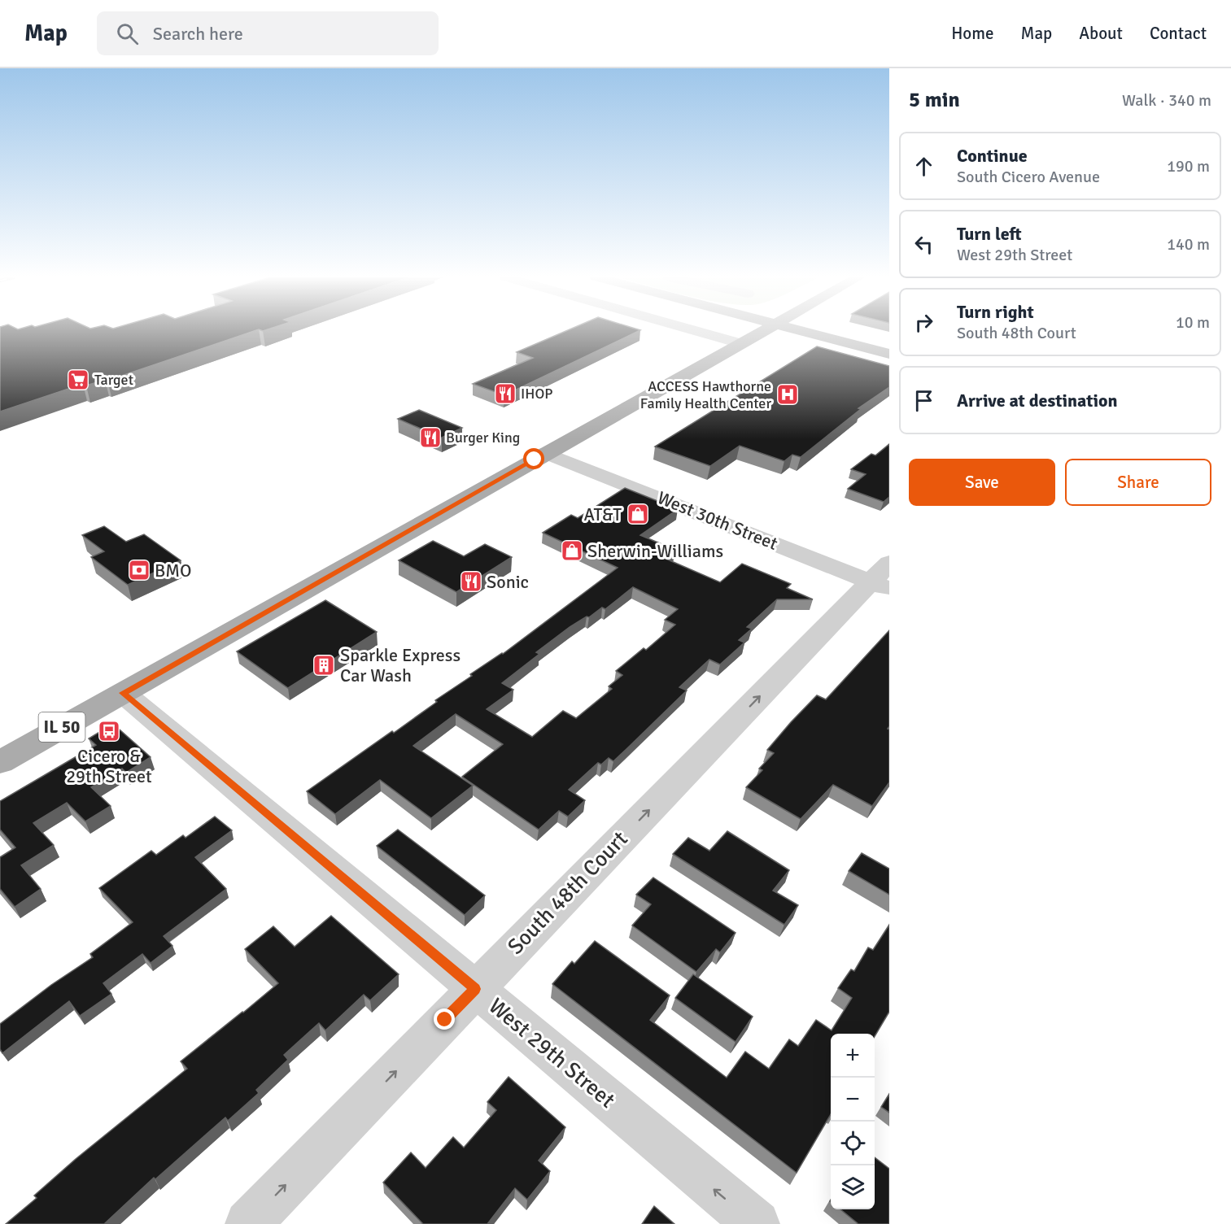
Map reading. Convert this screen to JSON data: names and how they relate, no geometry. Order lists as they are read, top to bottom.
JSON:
{
  "streets": {
    "main road": ["IL 50"],
    "street": ["West 30th Street", "South 48th Court", "West 29th Street"]
  },
  "crossings": [
    ["West 30th Street", "IL 50"],
    ["West 30th Street", "South 48th Court"],
    ["IL 50", "West 29th Street"],
    ["South 48th Court", "West 29th Street"]
  ],
  "one_way": ["South 48th Court", "West 29th Street"],
  "places": {
    "supermarket": ["Target"],
    "restaurant": ["IHOP", "Burger King", "Sonic"],
    "hospital": ["ACCESS Hawthorne Family Health Center"],
    "shop": ["AT&T", "Sherwin-Williams"],
    "bank": ["BMO"],
    "building": ["Sparkle Express Car Wash"],
    "bus stop": ["Cicero & 29th Street"]
  },
  "page": {
    "header": "Map",
    "search": "Search here",
    "nav": [
      "Home",
      "Map",
      "About",
      "Contact"
    ],
    "heading": ["5 min", "Walk · 340 m"],
    "list": [
      ["Continue", "South Cicero Avenue", "190 m"],
      ["Turn left", "West 29th Street", "140 m"],
      ["Turn right", "South 48th Court", "10 m"],
      "Arrive at destination"
    ],
    "buttons": ["Save", "Share"],
    "map_buttons": ["+", "−"]
  }
}
